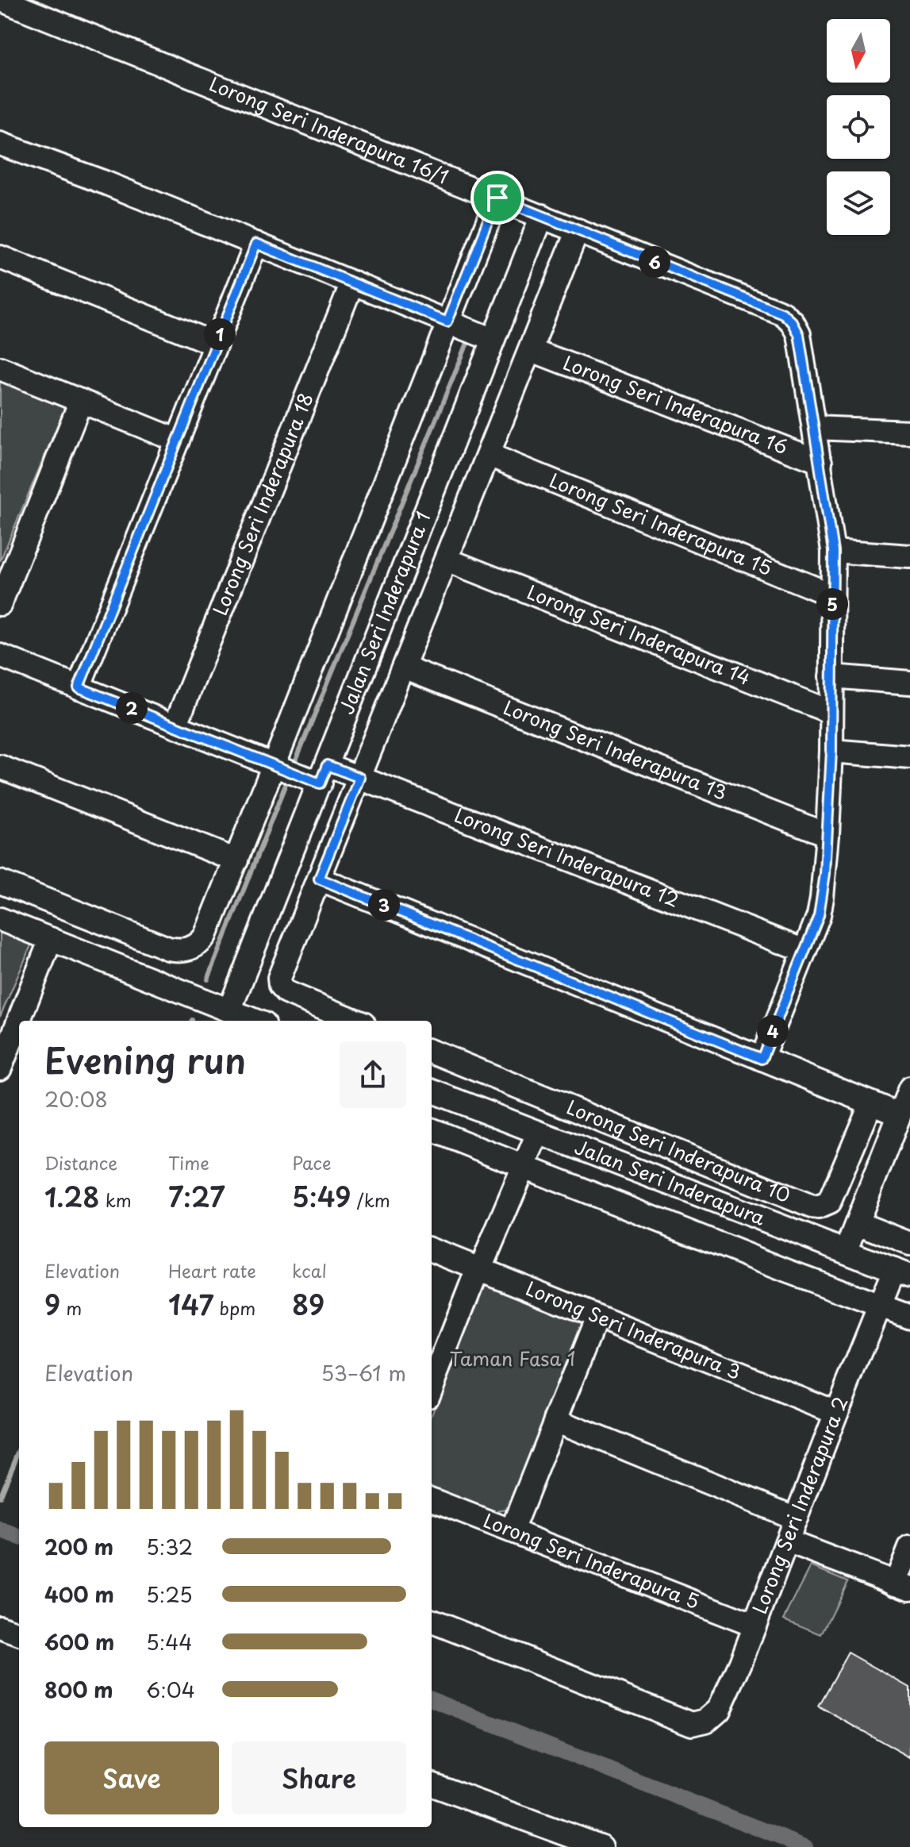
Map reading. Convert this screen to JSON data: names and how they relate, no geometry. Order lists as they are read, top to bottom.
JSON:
{
  "streets": {
    "street": [
      "Lorong Seri Inderapura 16/1",
      "Lorong Seri Inderapura 16",
      "Lorong Seri Inderapura 18",
      "Lorong Seri Inderapura 15",
      "Jalan Seri Inderapura 1",
      "Lorong Seri Inderapura 14",
      "Lorong Seri Inderapura 13",
      "Lorong Seri Inderapura 12",
      "Lorong Seri Inderapura 10",
      "Jalan Seri Inderapura",
      "Lorong Seri Inderapura 3",
      "Lorong Seri Inderapura 2",
      "Lorong Seri Inderapura 5"
    ]
  },
  "crossings": [
    ["Lorong Seri Inderapura 16/1", "Jalan Seri Inderapura 1"],
    ["Lorong Seri Inderapura 18", "Lorong Seri Inderapura 12"],
    ["Jalan Seri Inderapura 1", "Lorong Seri Inderapura 12"],
    ["Jalan Seri Inderapura", "Lorong Seri Inderapura 2"],
    ["Lorong Seri Inderapura 3", "Lorong Seri Inderapura 2"],
    ["Lorong Seri Inderapura 2", "Lorong Seri Inderapura 5"]
  ],
  "parks": ["Taman Fasa 1"],
  "north": "bottom",
  "page": {
    "pins": [
      "6",
      "1",
      "5",
      "2",
      "3",
      "4"
    ],
    "heading": ["Evening run", "20:08"],
    "stats": [
      ["Distance", "1.28 km"],
      ["Time", "7:27"],
      ["Pace", "5:49 /km"],
      ["Elevation", "9 m"],
      ["Heart rate", "147 bpm"],
      ["kcal", "89"]
    ],
    "chart": ["Elevation", "53–61 m"],
    "list": [
      {
        "name": "200 m",
        "note": "5:32"
      },
      {
        "name": "400 m",
        "note": "5:25"
      },
      {
        "name": "600 m",
        "note": "5:44"
      },
      {
        "name": "800 m",
        "note": "6:04"
      }
    ],
    "buttons": ["Save", "Share"]
  }
}
